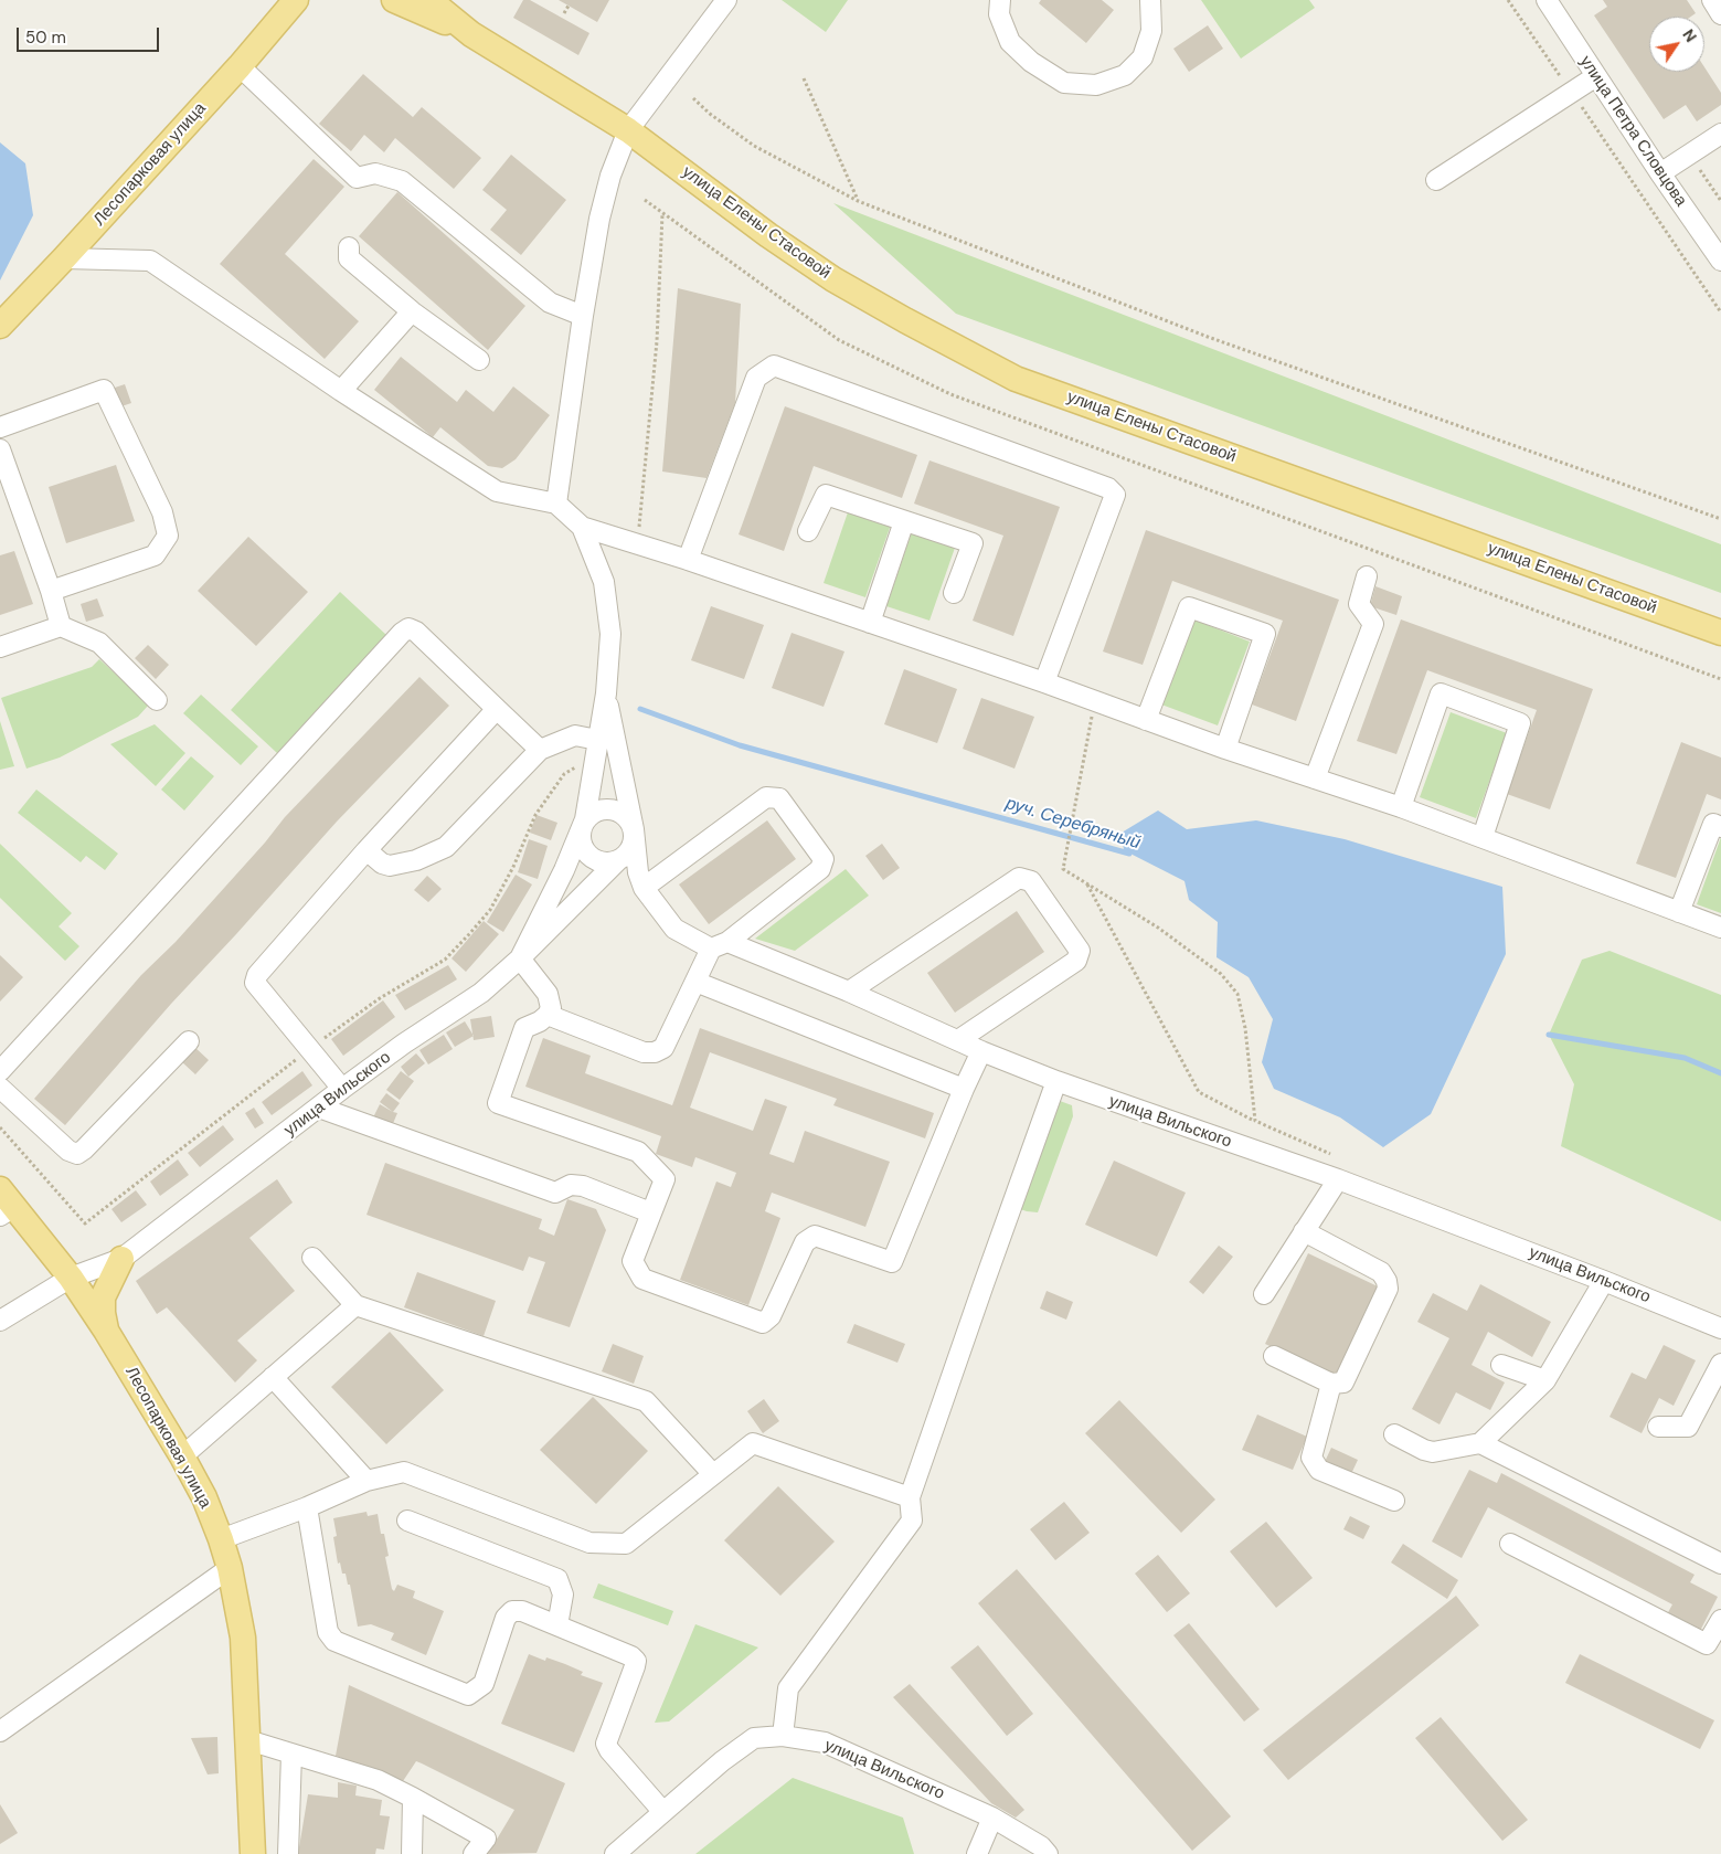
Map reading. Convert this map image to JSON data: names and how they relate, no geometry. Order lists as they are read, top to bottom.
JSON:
{
  "streets": {
    "main road": ["Лесопарковая улица", "улица Елены Стасовой"],
    "street": ["улица Петра Словцова", "улица Вильского"]
  },
  "crossings": [
    ["Лесопарковая улица", "улица Вильского"]
  ],
  "water": ["руч. Серебряный"],
  "scale_bar": "50 m",
  "north": "top right"
}
